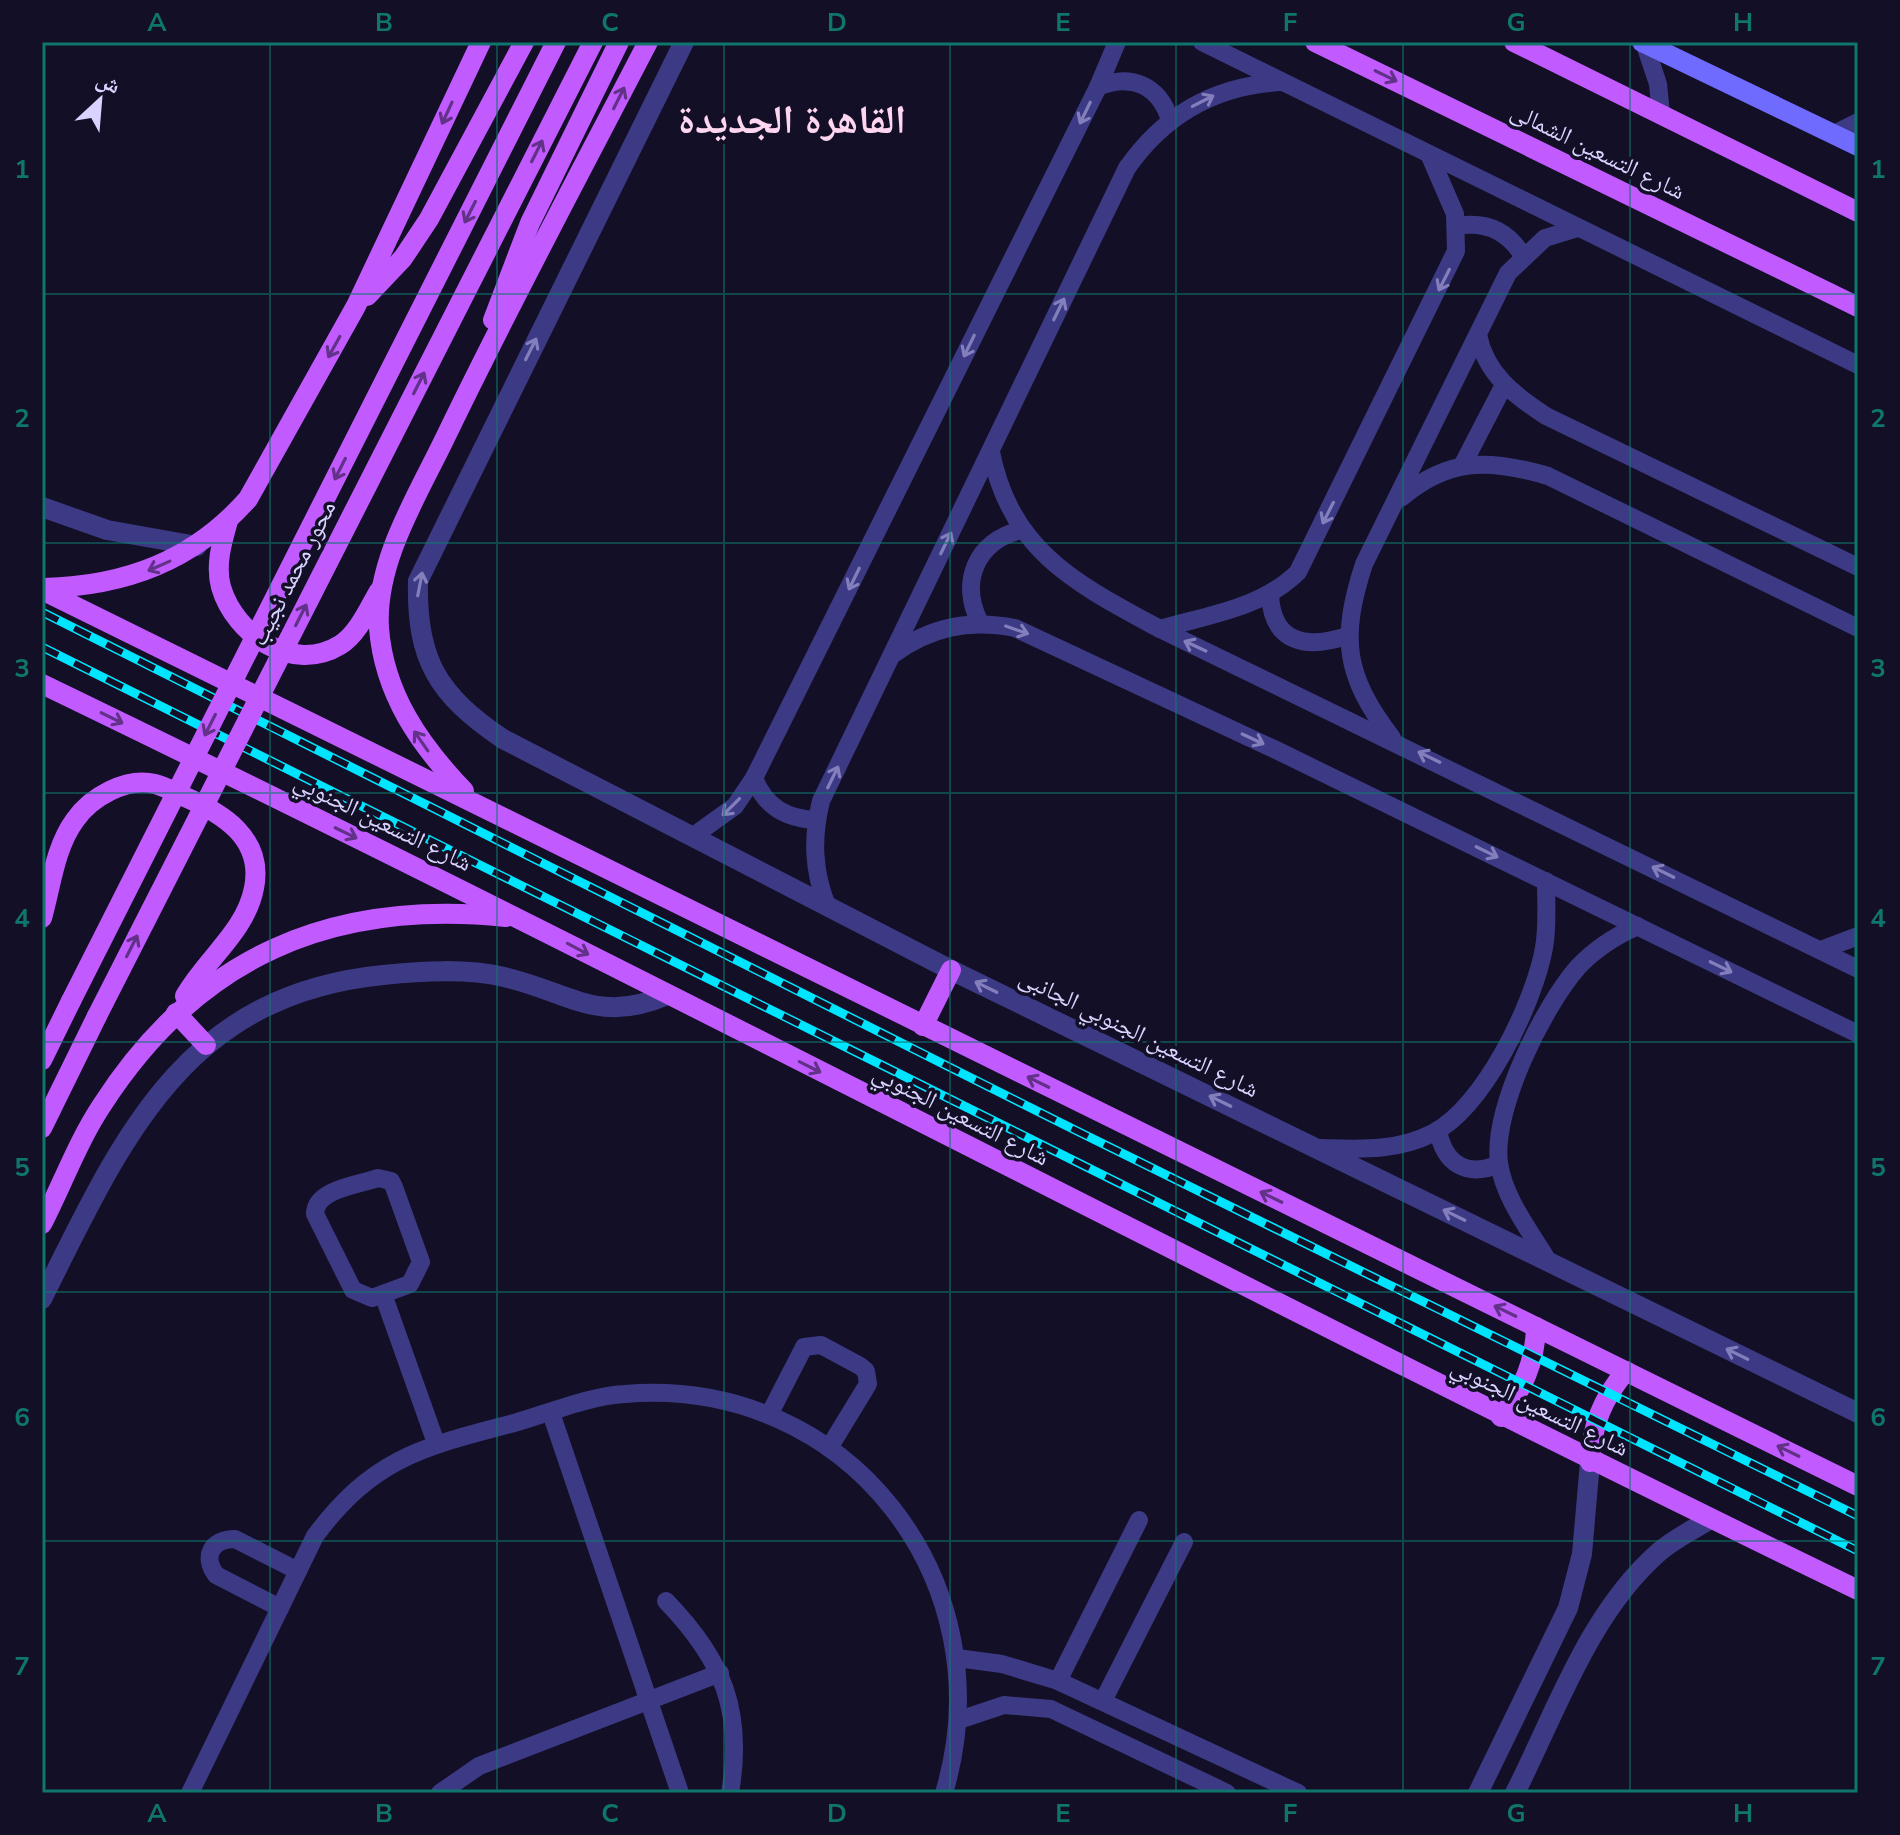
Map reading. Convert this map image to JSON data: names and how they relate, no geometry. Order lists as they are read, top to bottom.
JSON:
{
  "streets": {
    "main road": ["شارع التسعين الشمالى", "محور محمد نجيب", "شارع التسعين الجنوبي"],
    "street": ["شارع التسعين الجنوبي الجانبى"]
  },
  "districts": ["القاهرة الجديدة"],
  "north": "top right",
  "grid": {
    "columns": [
      "A",
      "B",
      "C",
      "D",
      "E",
      "F",
      "G",
      "H"
    ],
    "rows": [
      "1",
      "2",
      "3",
      "4",
      "5",
      "6",
      "7"
    ]
  }
}
